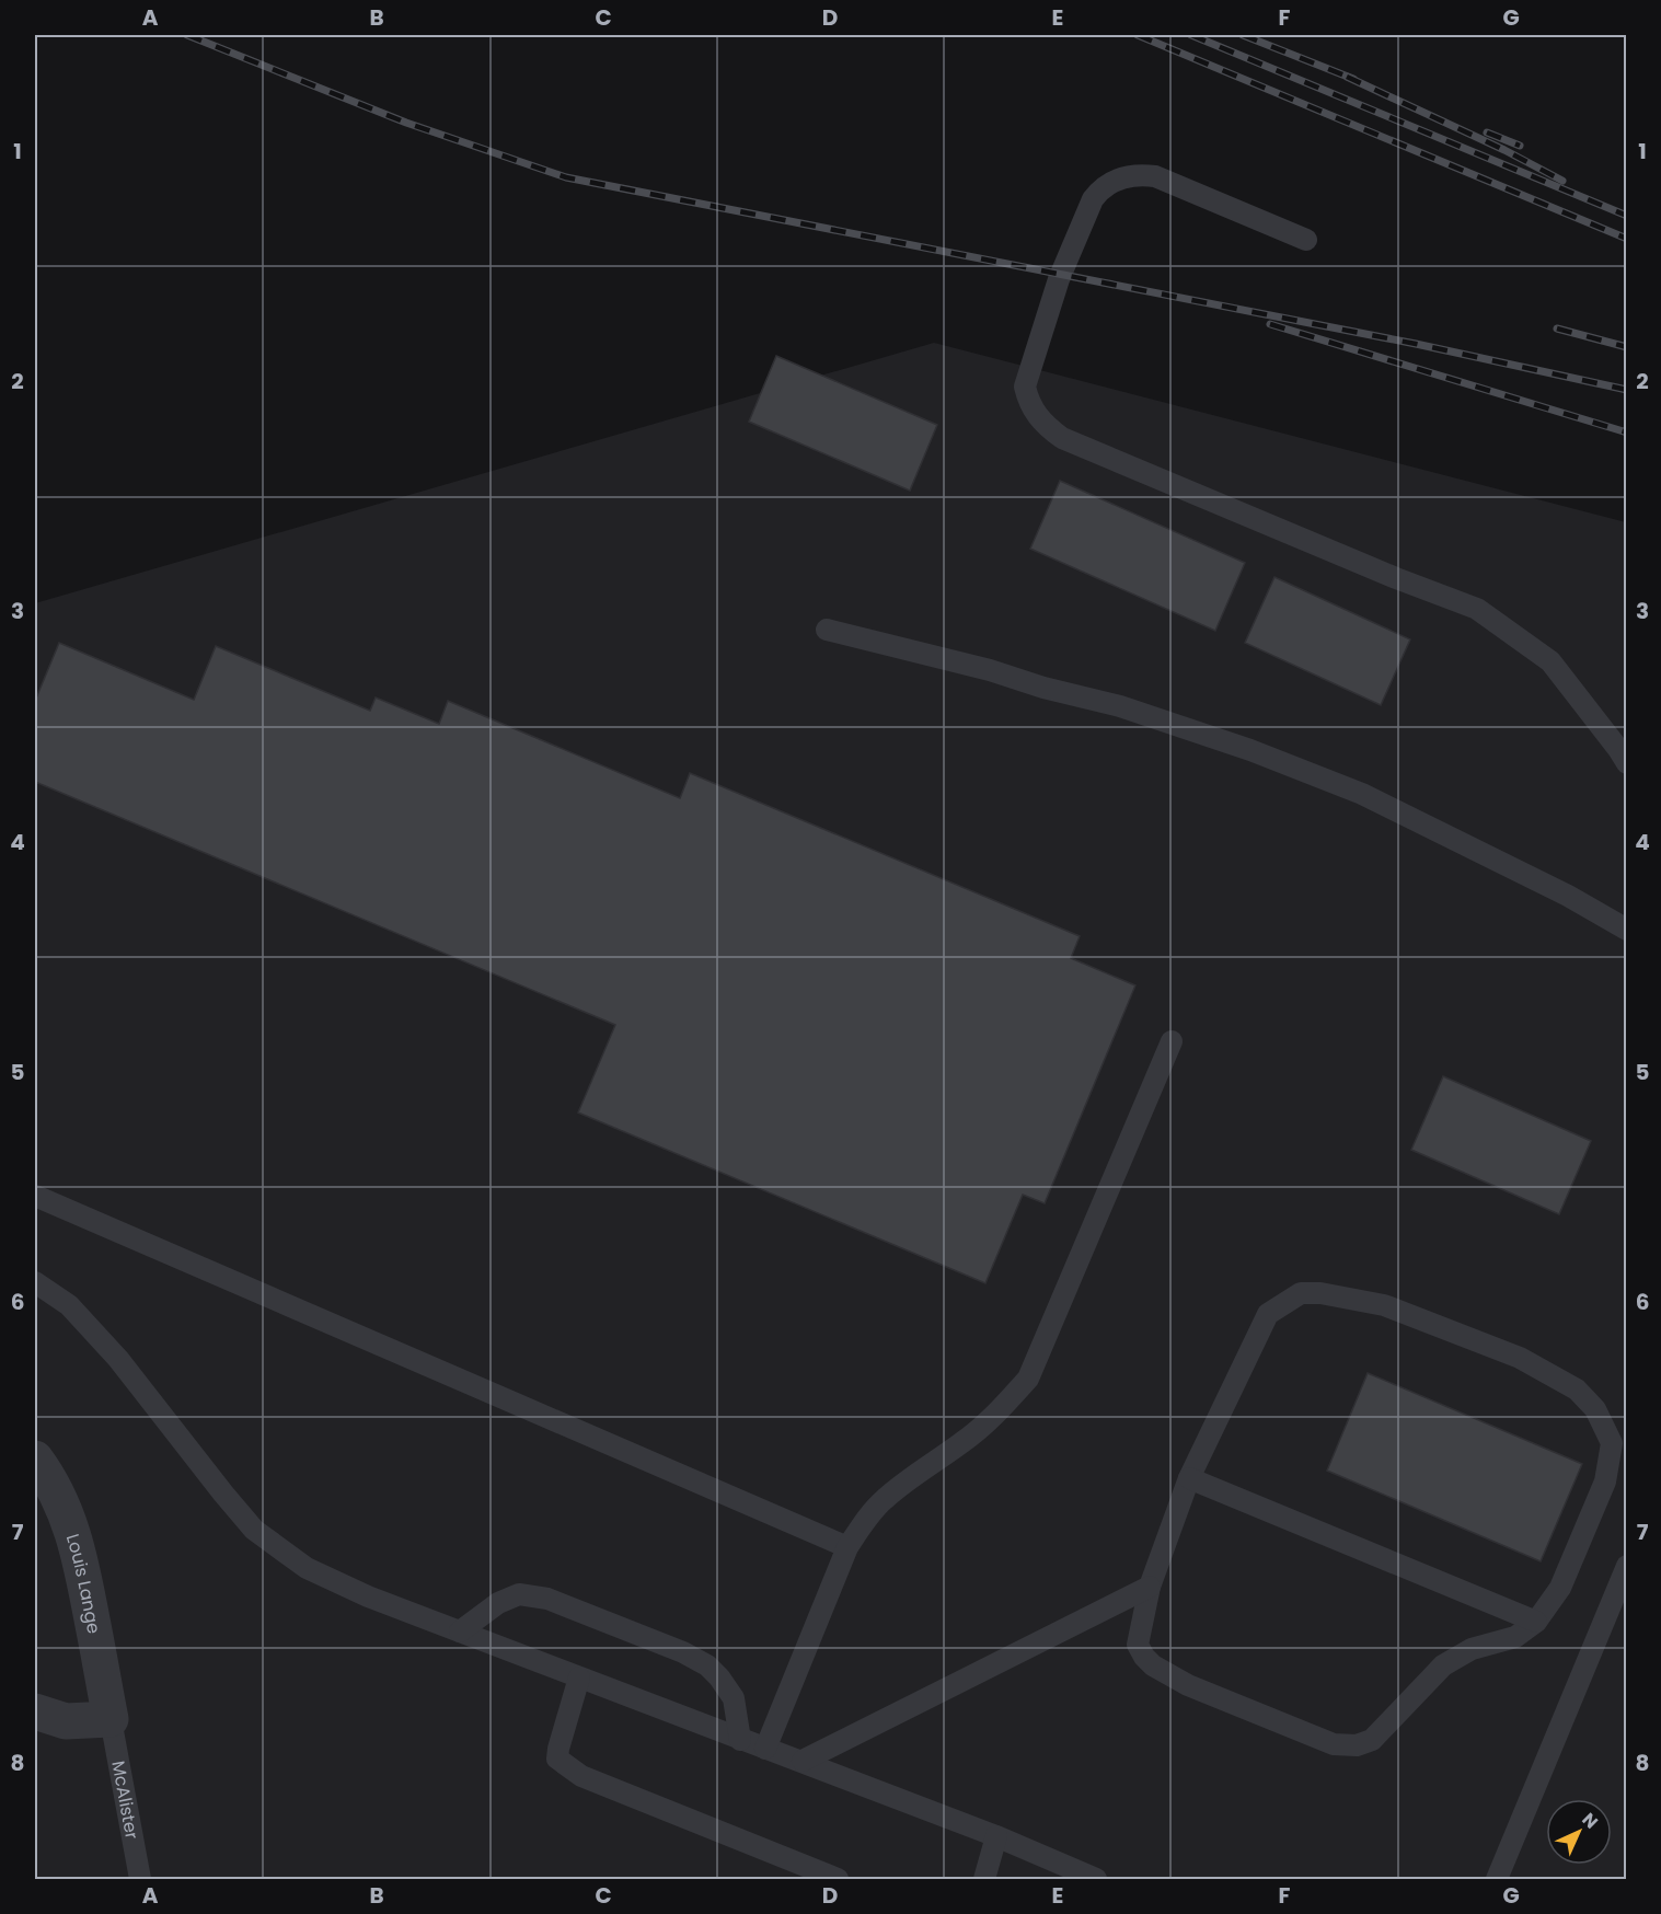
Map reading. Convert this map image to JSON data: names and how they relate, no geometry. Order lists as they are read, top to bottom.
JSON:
{
  "streets": {
    "street": ["Louis Lange"],
    "lane": ["McAlister"]
  },
  "crossings": [
    ["Louis Lange", "McAlister"]
  ],
  "north": "top right",
  "grid": {
    "columns": [
      "A",
      "B",
      "C",
      "D",
      "E",
      "F",
      "G"
    ],
    "rows": [
      "1",
      "2",
      "3",
      "4",
      "5",
      "6",
      "7",
      "8"
    ]
  }
}
